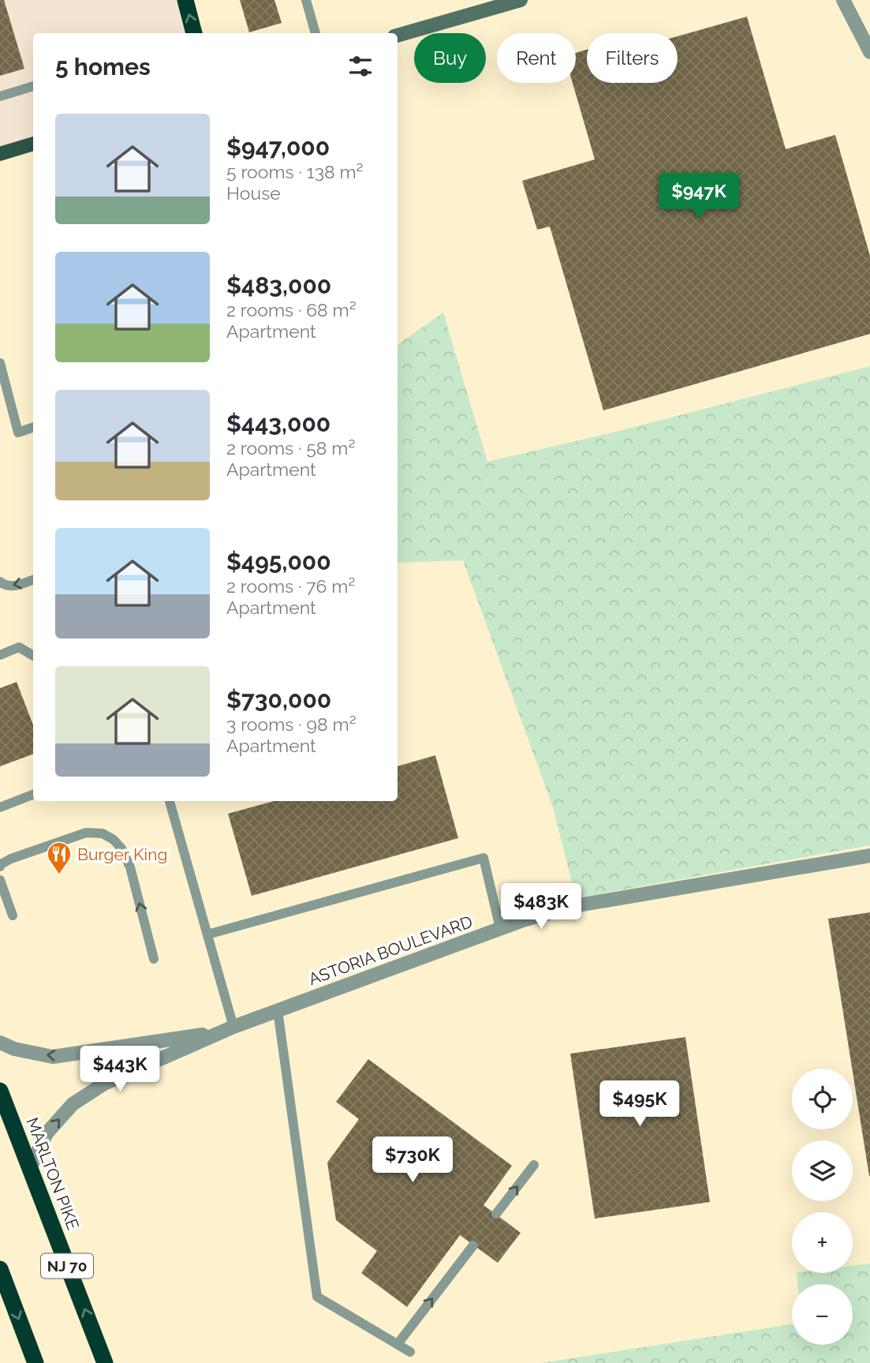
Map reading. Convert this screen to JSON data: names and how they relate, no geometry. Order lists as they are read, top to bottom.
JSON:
{
  "streets": {
    "highway": ["MARLTON PIKE", "NJ 70"],
    "street": ["ASTORIA BOULEVARD"]
  },
  "crossings": [
    ["ASTORIA BOULEVARD", "MARLTON PIKE"]
  ],
  "places": {
    "restaurant": ["Burger King"]
  },
  "page": {
    "chip": ["Buy", "Rent", "Filters"],
    "heading": "5 homes",
    "list": [
      {
        "name": "$947,000",
        "note": "5 rooms · 138 m² · House"
      },
      {
        "name": "$483,000",
        "note": "2 rooms · 68 m² · Apartment"
      },
      {
        "name": "$443,000",
        "note": "2 rooms · 58 m² · Apartment"
      },
      {
        "name": "$495,000",
        "note": "2 rooms · 76 m² · Apartment"
      },
      {
        "name": "$730,000",
        "note": "3 rooms · 98 m² · Apartment"
      }
    ],
    "price": [
      "$947K",
      "$483K",
      "$443K",
      "$495K",
      "$730K"
    ],
    "map_buttons": ["+", "−"]
  }
}
